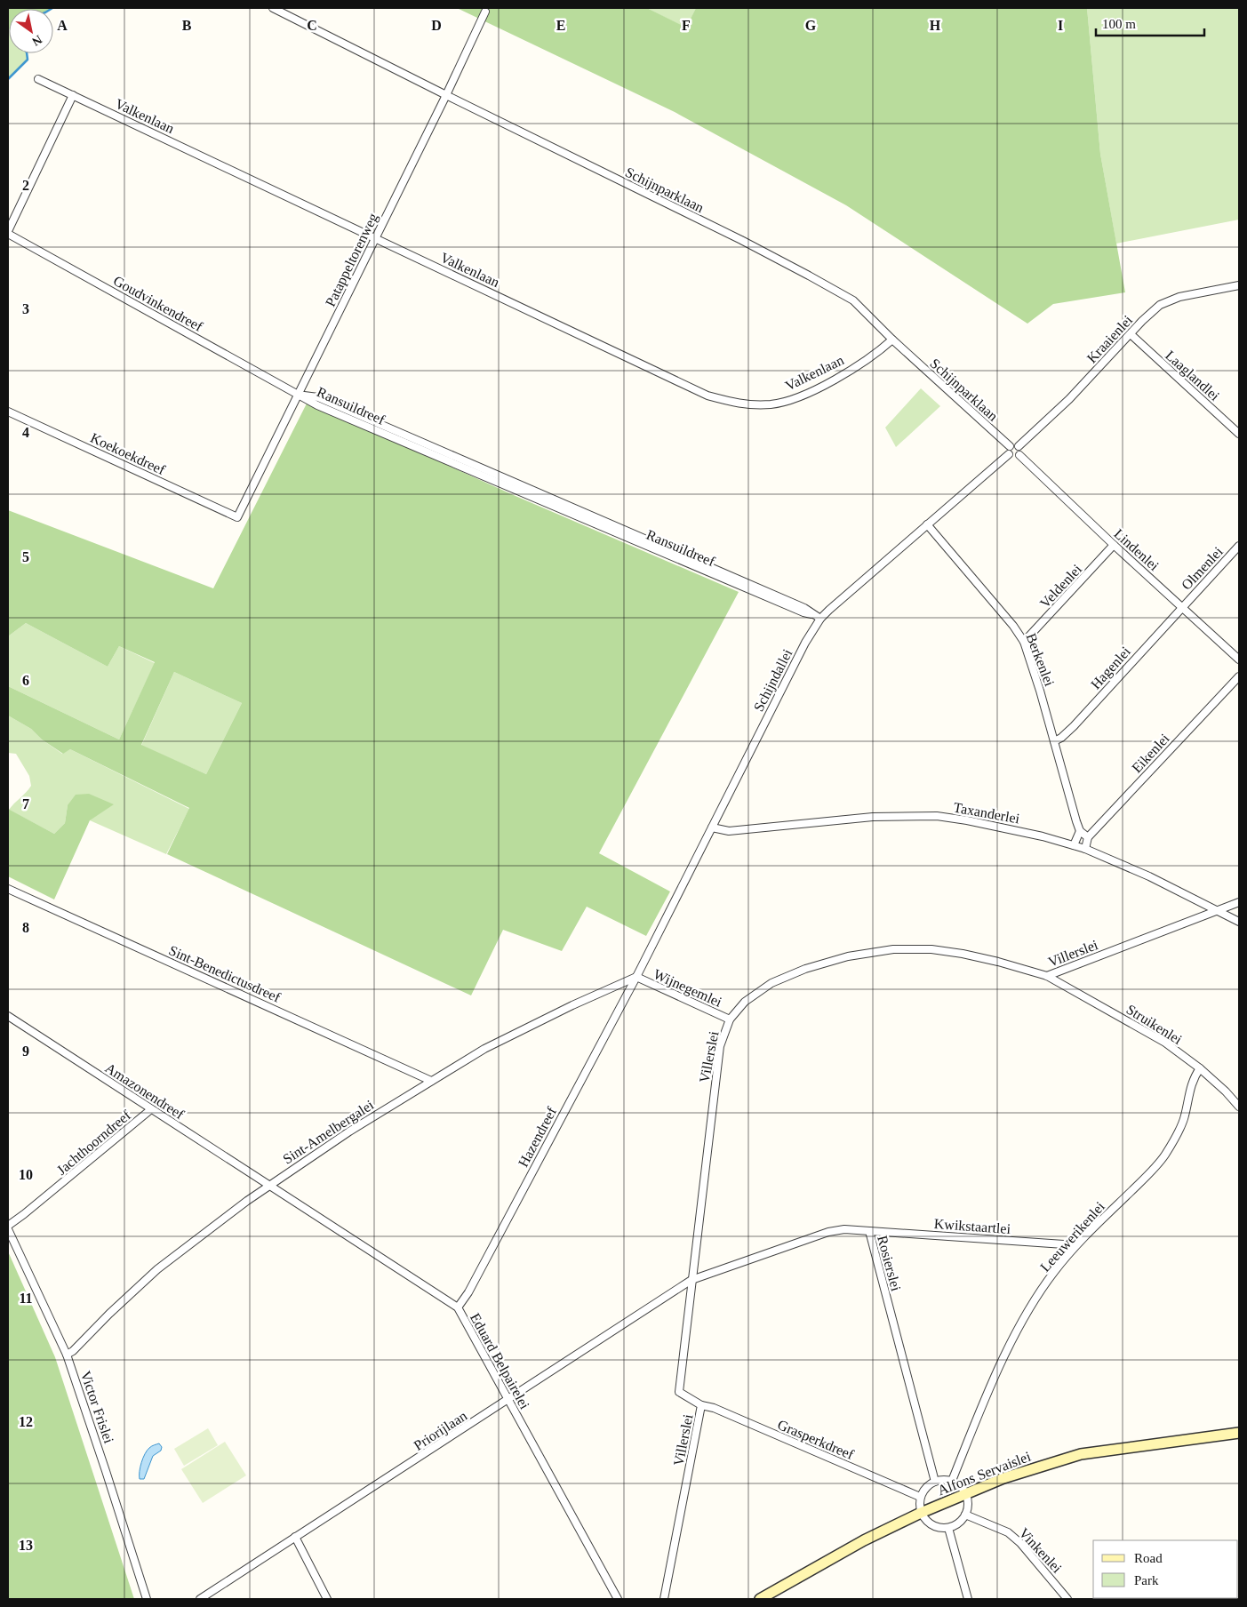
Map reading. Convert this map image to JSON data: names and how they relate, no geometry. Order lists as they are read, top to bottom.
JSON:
{
  "streets": {
    "street": [
      "Valkenlaan",
      "Schijnparklaan",
      "Patappeltorenweg",
      "Goudvinkendreef",
      "Kraaienlei",
      "Laaglandlei",
      "Ransuildreef",
      "Koekoekdreef",
      "Lindenlei",
      "Olmenlei",
      "Veldenlei",
      "Berkenlei",
      "Hagenlei",
      "Schijndallei",
      "Eikenlei",
      "Taxanderlei",
      "Villerslei",
      "Sint-Benedictusdreef",
      "Wijnegemlei",
      "Struikenlei",
      "Amazonendreef",
      "Sint-Amelbergalei",
      "Hazendreef",
      "Jachthoorndreef",
      "Kwikstaartlei",
      "Leeuwerikenlei",
      "Rosierslei",
      "Eduard Belpairelei",
      "Victor Frislei",
      "Priorijlaan",
      "Grasperkdreef",
      "Alfons Servaislei",
      "Vinkenlei"
    ]
  },
  "crossings": [
    ["Valkenlaan", "Schijnparklaan"],
    ["Valkenlaan", "Patappeltorenweg"],
    ["Schijnparklaan", "Patappeltorenweg"],
    ["Schijnparklaan", "Kraaienlei"],
    ["Schijnparklaan", "Lindenlei"],
    ["Schijnparklaan", "Schijndallei"],
    ["Patappeltorenweg", "Goudvinkendreef"],
    ["Patappeltorenweg", "Ransuildreef"],
    ["Patappeltorenweg", "Koekoekdreef"],
    ["Goudvinkendreef", "Ransuildreef"],
    ["Kraaienlei", "Laaglandlei"],
    ["Kraaienlei", "Lindenlei"],
    ["Kraaienlei", "Schijndallei"],
    ["Ransuildreef", "Schijndallei"],
    ["Lindenlei", "Olmenlei"],
    ["Lindenlei", "Veldenlei"],
    ["Lindenlei", "Hagenlei"],
    ["Lindenlei", "Schijndallei"],
    ["Olmenlei", "Hagenlei"],
    ["Veldenlei", "Berkenlei"],
    ["Berkenlei", "Hagenlei"],
    ["Berkenlei", "Schijndallei"],
    ["Schijndallei", "Taxanderlei"],
    ["Schijndallei", "Wijnegemlei"],
    ["Schijndallei", "Sint-Amelbergalei"],
    ["Schijndallei", "Hazendreef"],
    ["Taxanderlei", "Villerslei"],
    ["Villerslei", "Wijnegemlei"],
    ["Villerslei", "Struikenlei"],
    ["Villerslei", "Rosierslei"],
    ["Villerslei", "Priorijlaan"],
    ["Villerslei", "Grasperkdreef"],
    ["Sint-Benedictusdreef", "Sint-Amelbergalei"],
    ["Wijnegemlei", "Sint-Amelbergalei"],
    ["Wijnegemlei", "Hazendreef"],
    ["Struikenlei", "Leeuwerikenlei"],
    ["Amazonendreef", "Sint-Amelbergalei"],
    ["Amazonendreef", "Jachthoorndreef"],
    ["Amazonendreef", "Eduard Belpairelei"],
    ["Sint-Amelbergalei", "Hazendreef"],
    ["Sint-Amelbergalei", "Eduard Belpairelei"],
    ["Sint-Amelbergalei", "Victor Frislei"],
    ["Hazendreef", "Eduard Belpairelei"],
    ["Kwikstaartlei", "Leeuwerikenlei"],
    ["Kwikstaartlei", "Rosierslei"],
    ["Rosierslei", "Priorijlaan"],
    ["Eduard Belpairelei", "Priorijlaan"]
  ],
  "legend": ["Road", "Park"],
  "scale_bar": "100 m",
  "north": "bottom right",
  "grid": {
    "columns": [
      "A",
      "B",
      "C",
      "D",
      "E",
      "F",
      "G",
      "H",
      "I"
    ],
    "rows": [
      "2",
      "3",
      "4",
      "5",
      "6",
      "7",
      "8",
      "9",
      "10",
      "11",
      "12",
      "13"
    ]
  }
}
